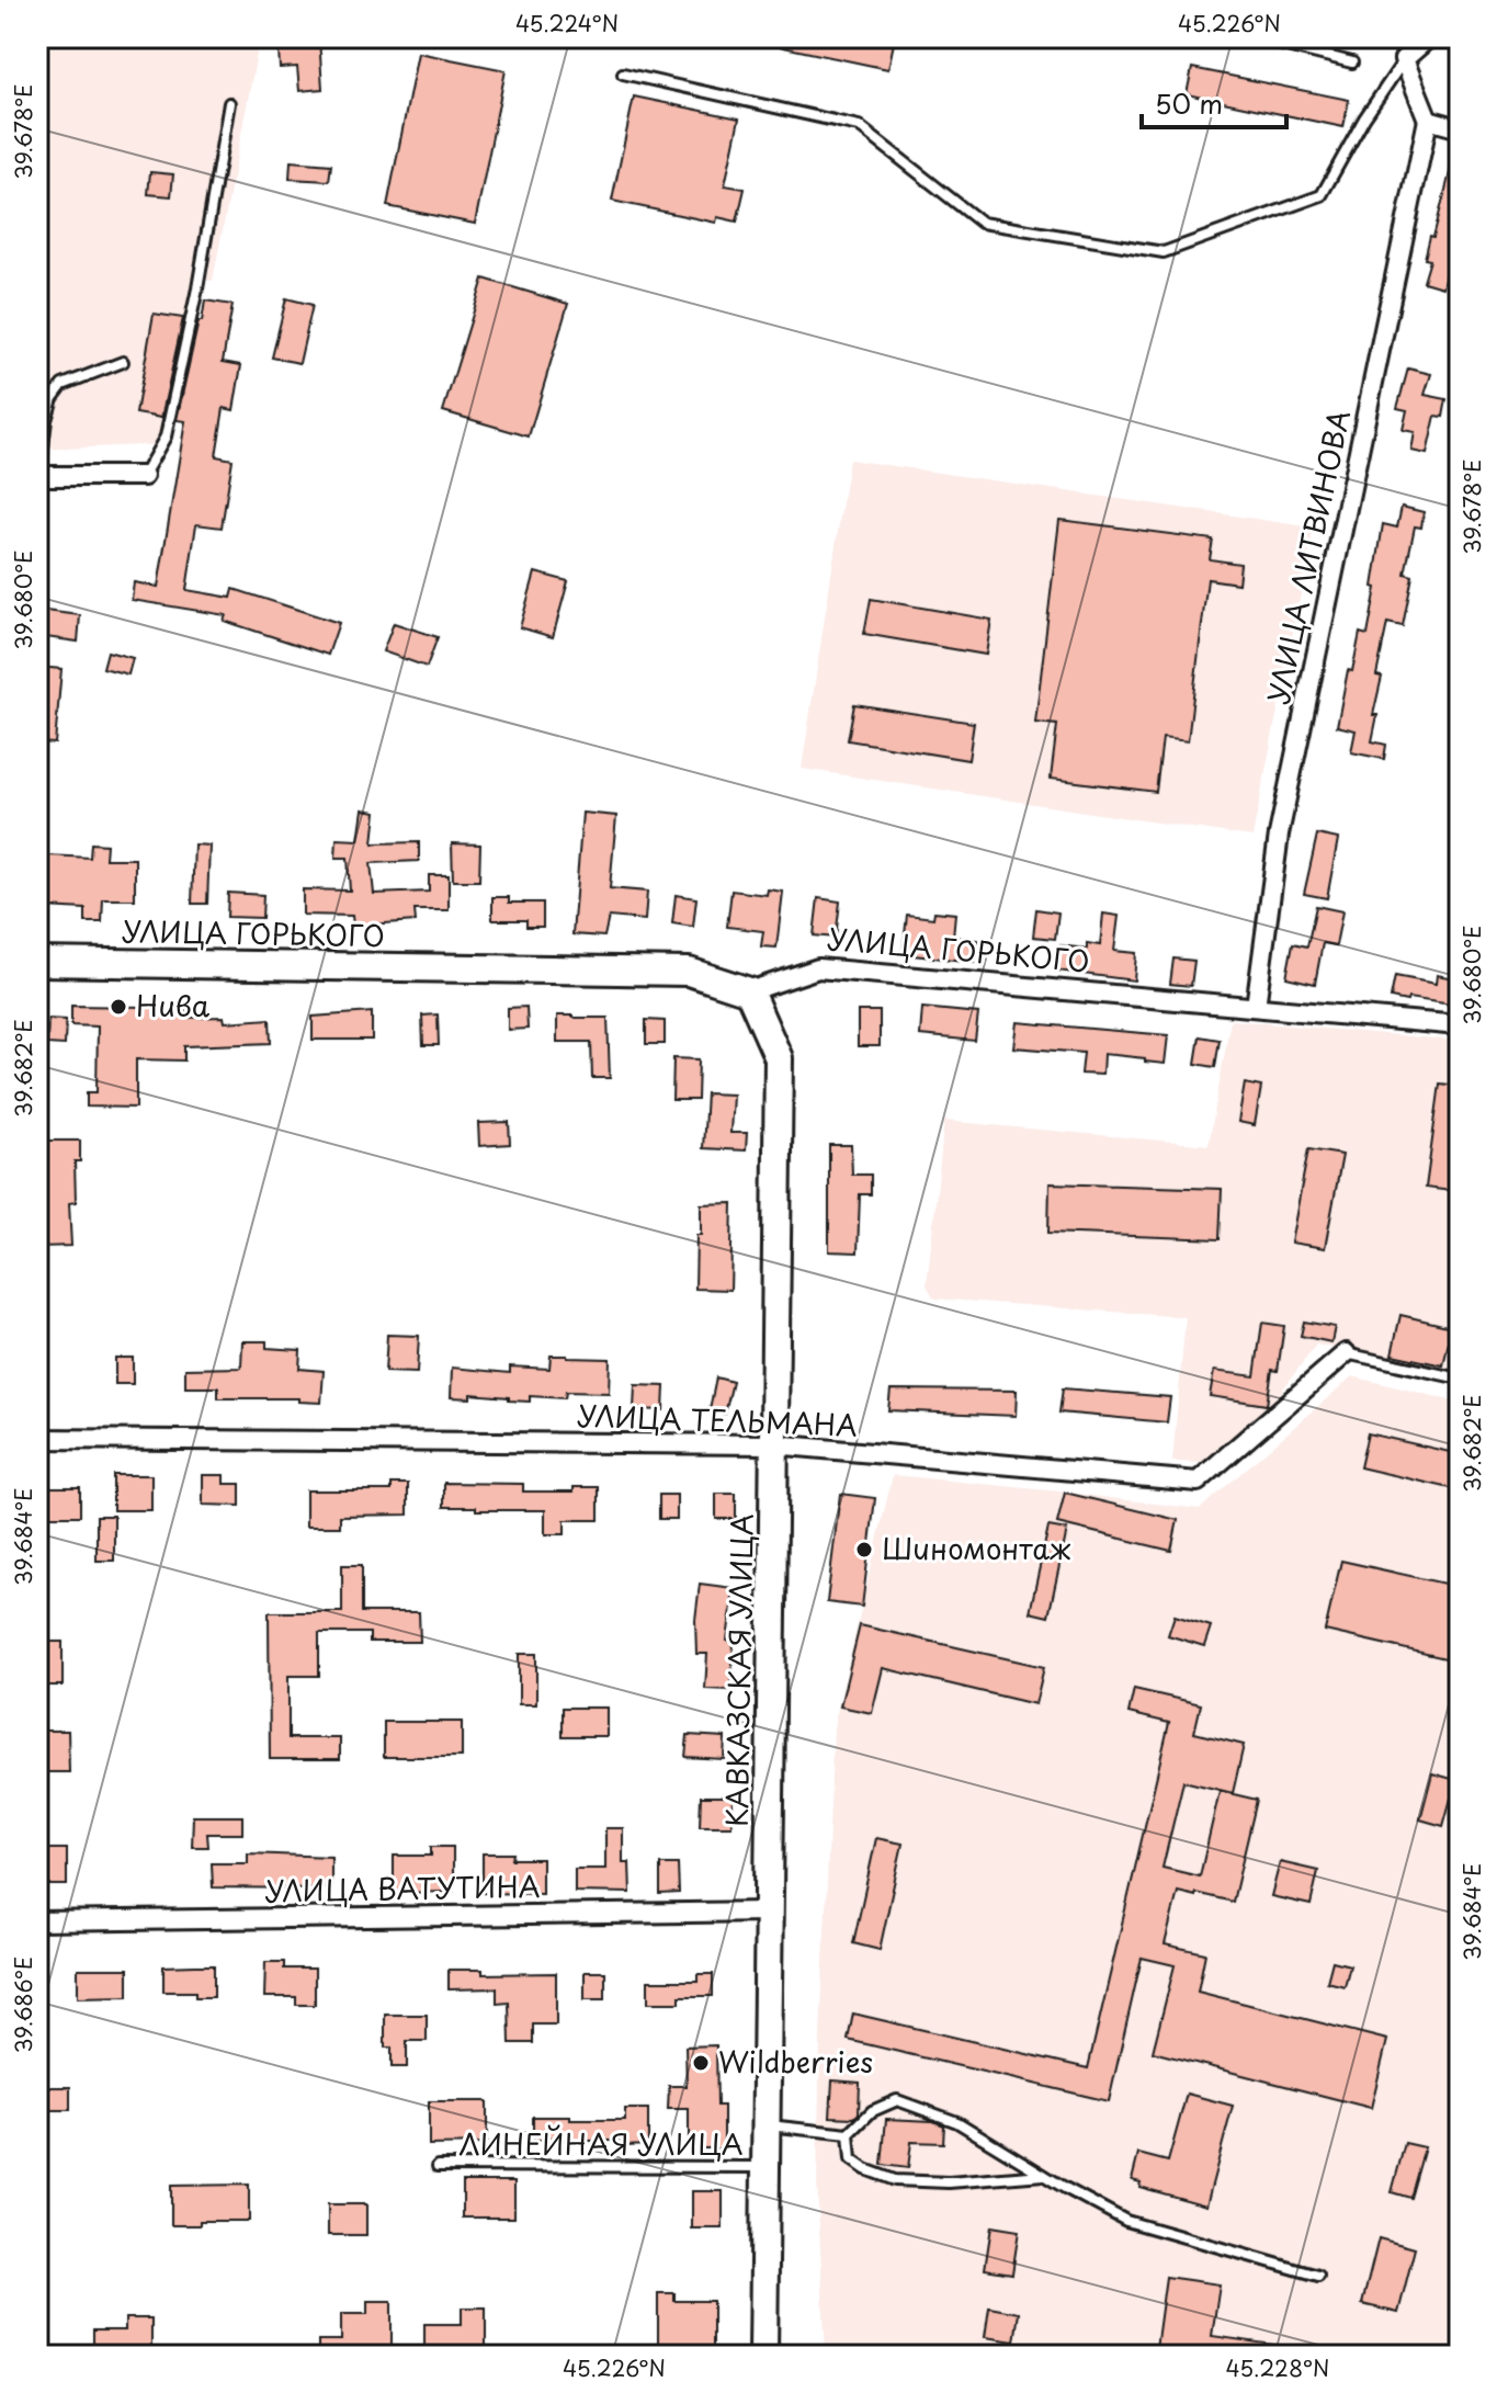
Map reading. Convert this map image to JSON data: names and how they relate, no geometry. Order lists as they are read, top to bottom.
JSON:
{
  "streets": {
    "main road": ["УЛИЦА ГОРЬКОГО", "КАВКАЗСКАЯ УЛИЦА"],
    "street": ["УЛИЦА ЛИТВИНОВА", "УЛИЦА ТЕЛЬМАНА", "УЛИЦА ВАТУТИНА"],
    "lane": ["ЛИНЕЙНАЯ УЛИЦА"]
  },
  "crossings": [
    ["УЛИЦА ЛИТВИНОВА", "УЛИЦА ГОРЬКОГО"],
    ["УЛИЦА ГОРЬКОГО", "КАВКАЗСКАЯ УЛИЦА"],
    ["УЛИЦА ТЕЛЬМАНА", "КАВКАЗСКАЯ УЛИЦА"],
    ["КАВКАЗСКАЯ УЛИЦА", "УЛИЦА ВАТУТИНА"],
    ["КАВКАЗСКАЯ УЛИЦА", "ЛИНЕЙНАЯ УЛИЦА"]
  ],
  "places": ["Нива", "Шиномонтаж", "Wildberries"],
  "scale_bar": "50 m",
  "coordinates": [
    "45.224°N",
    "45.226°N",
    "39.678°E",
    "39.680°E",
    "39.682°E",
    "39.684°E",
    "39.686°E",
    "45.228°N"
  ]
}
